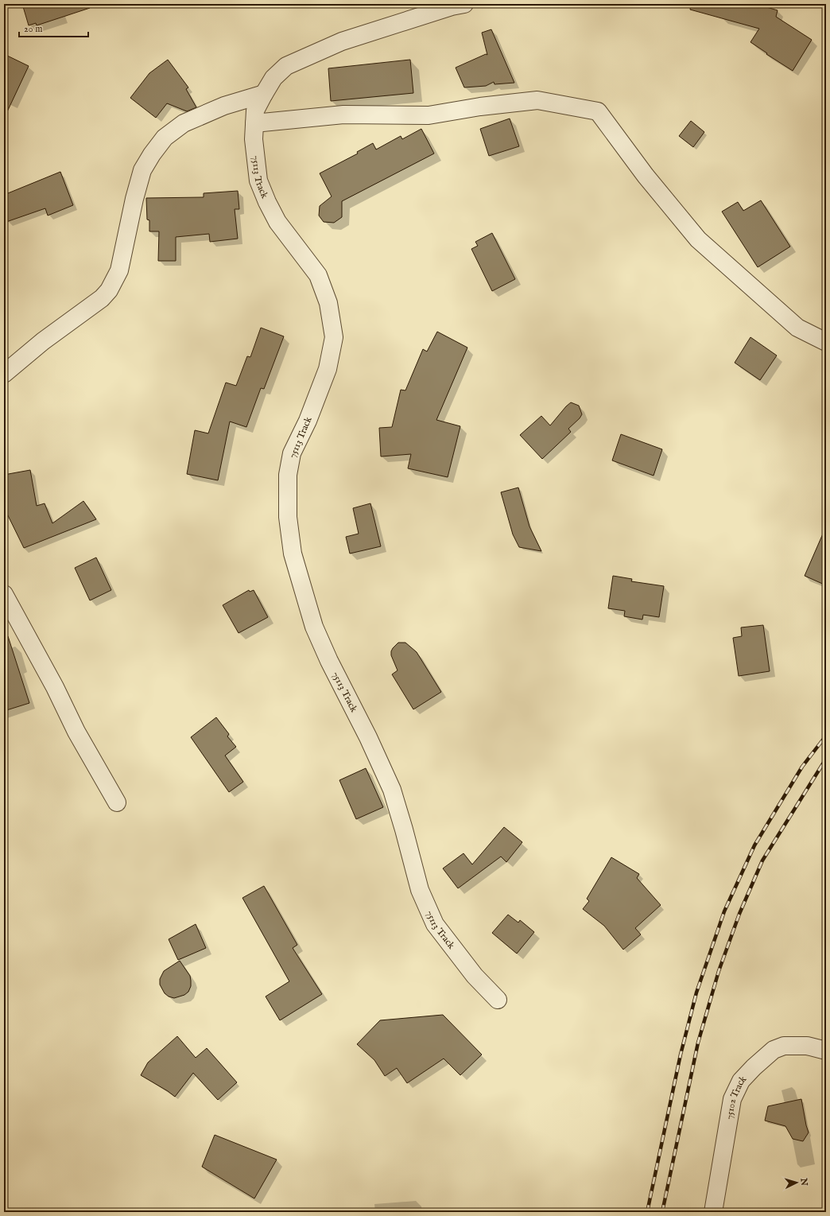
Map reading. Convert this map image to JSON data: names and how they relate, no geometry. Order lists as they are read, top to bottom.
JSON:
{
  "streets": {
    "street": ["75113 Track", "75102 Track"]
  },
  "scale_bar": "20 m",
  "north": "right"
}
